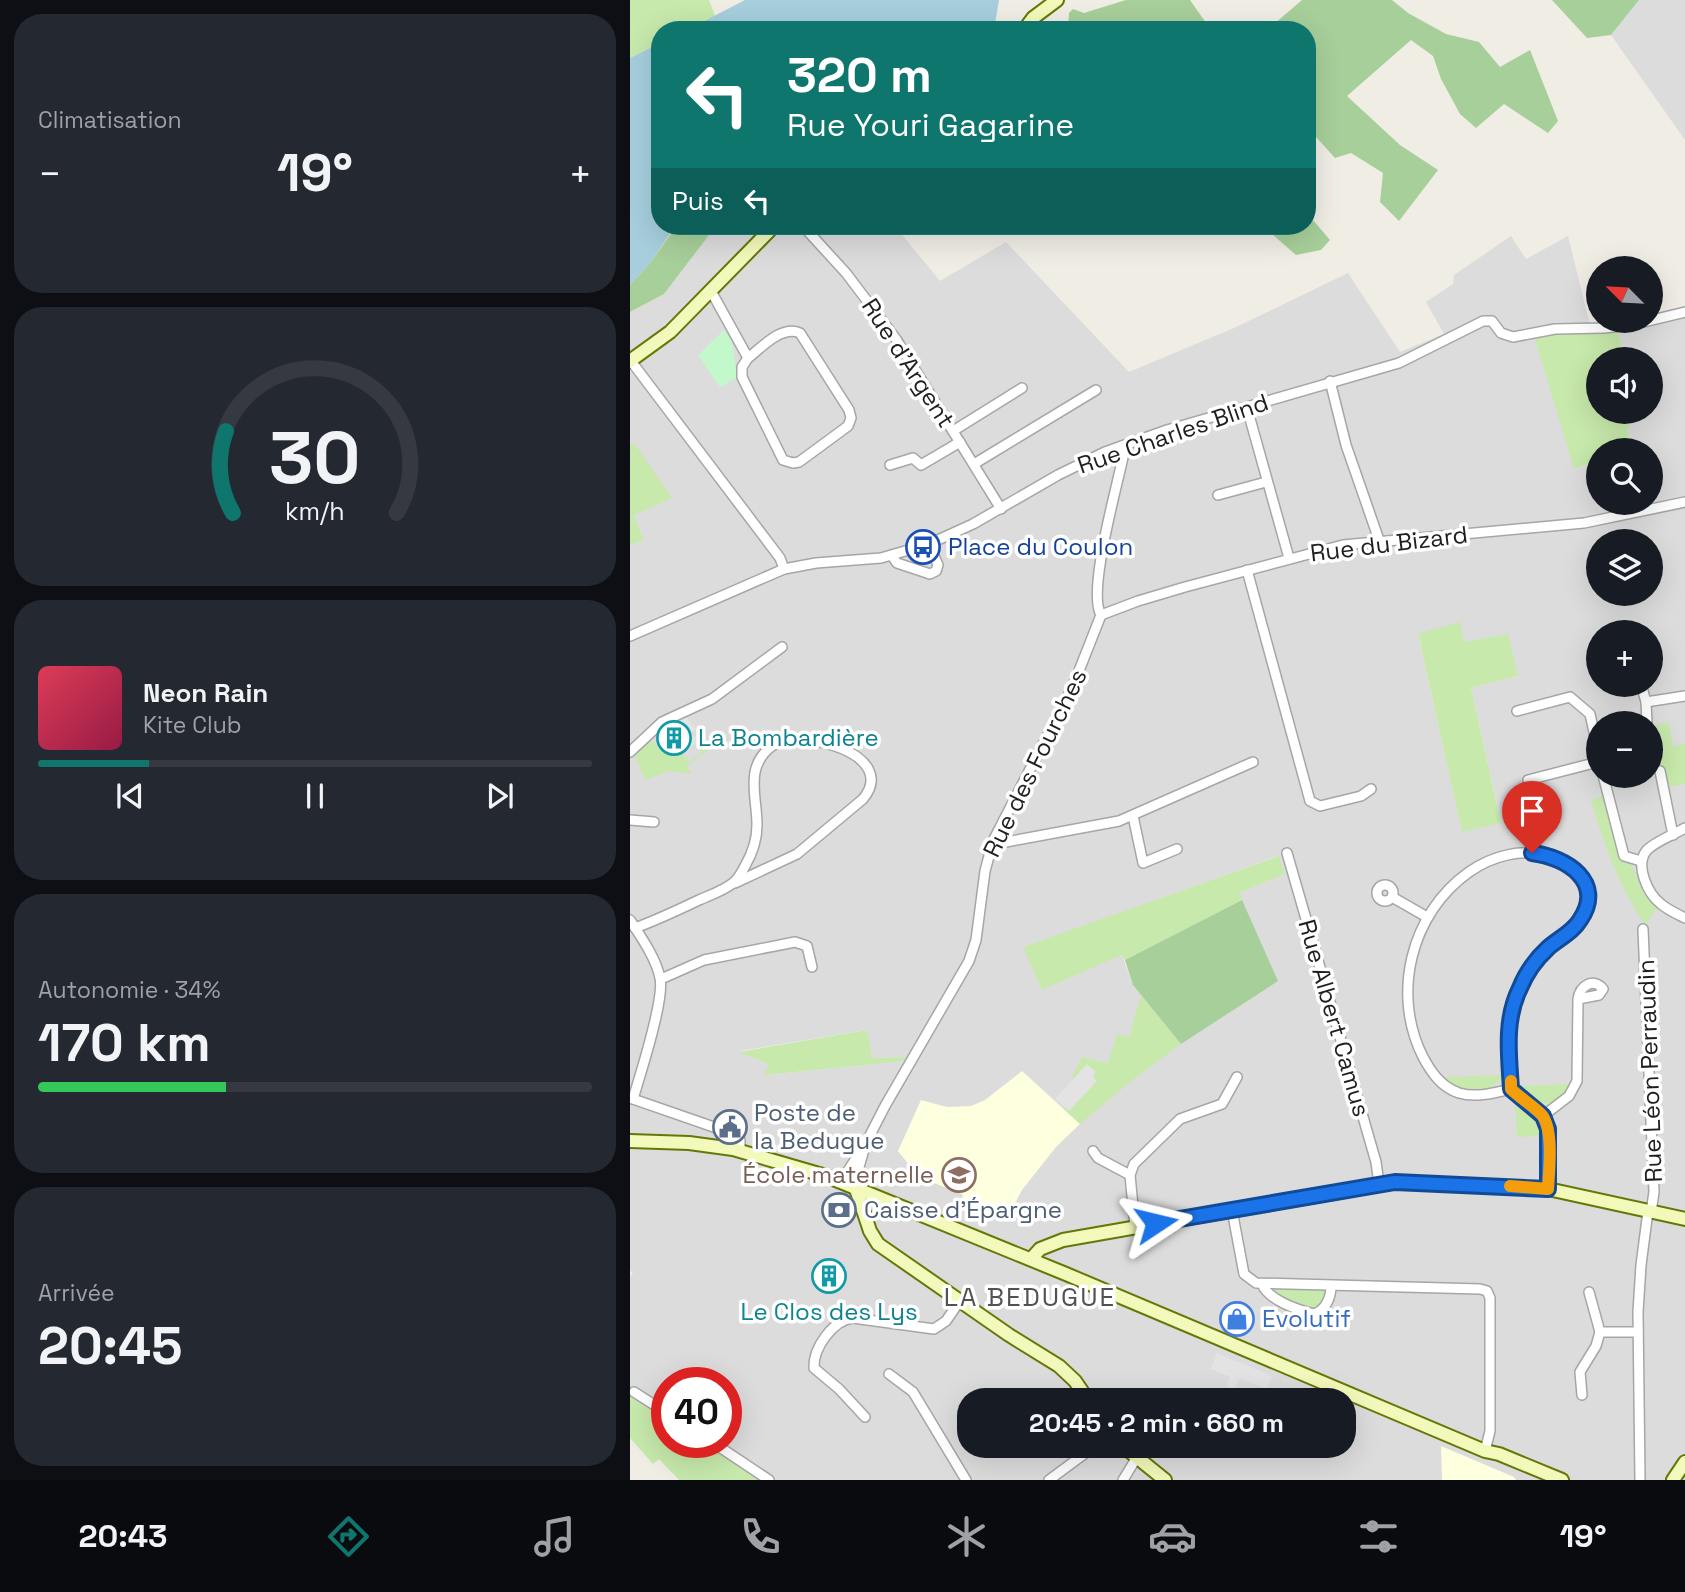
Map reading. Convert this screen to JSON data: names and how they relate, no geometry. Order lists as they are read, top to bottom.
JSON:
{
  "streets": {
    "street": [
      "Rue d'Argent",
      "Rue Charles Blind",
      "Rue du Bizard",
      "Rue des Fourches",
      "Rue Albert Camus",
      "Rue Léon Perraudin"
    ]
  },
  "crossings": [
    ["Rue d'Argent", "Rue Charles Blind"],
    ["Rue Charles Blind", "Rue des Fourches"],
    ["Rue du Bizard", "Rue des Fourches"]
  ],
  "districts": ["LA BEDUGUE"],
  "places": {
    "bus stop": ["Place du Coulon"],
    "building": ["La Bombardière", "Le Clos des Lys"],
    "public building": ["Poste de la Bedugue"],
    "school or university": ["École maternelle"],
    "bank": ["Caisse d'Épargne"],
    "shop": ["Evolutif"]
  },
  "north": "top left",
  "page": {
    "tile": [
      "Climatisation",
      ["Autonomie · 34%", "170 km"],
      ["Arrivée", "20:45"]
    ],
    "turn": ["320 m", "Rue Youri Gagarine"],
    "heat": ["−", "19°", "+"],
    "then": "Puis",
    "map_buttons": ["+", "−"],
    "song": ["Neon Rain", "Kite Club"],
    "limit": "40",
    "trip": "20:45 · 2 min · 660 m",
    "tabs": ["20:43", "19°"],
    "gauge": ["30", "km/h"]
  }
}
